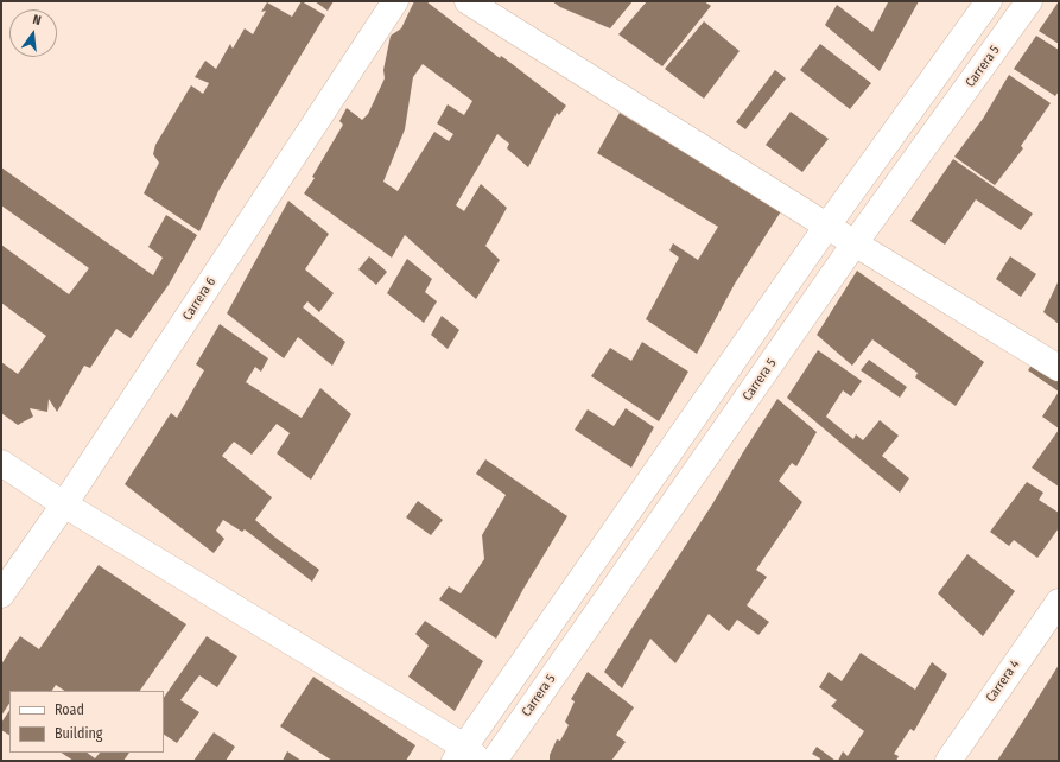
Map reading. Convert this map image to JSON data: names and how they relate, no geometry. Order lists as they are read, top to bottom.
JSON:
{
  "streets": {
    "street": ["Carrera 5", "Carrera 6", "Carrera 4"]
  },
  "legend": ["Road", "Building"],
  "north": "top"
}
